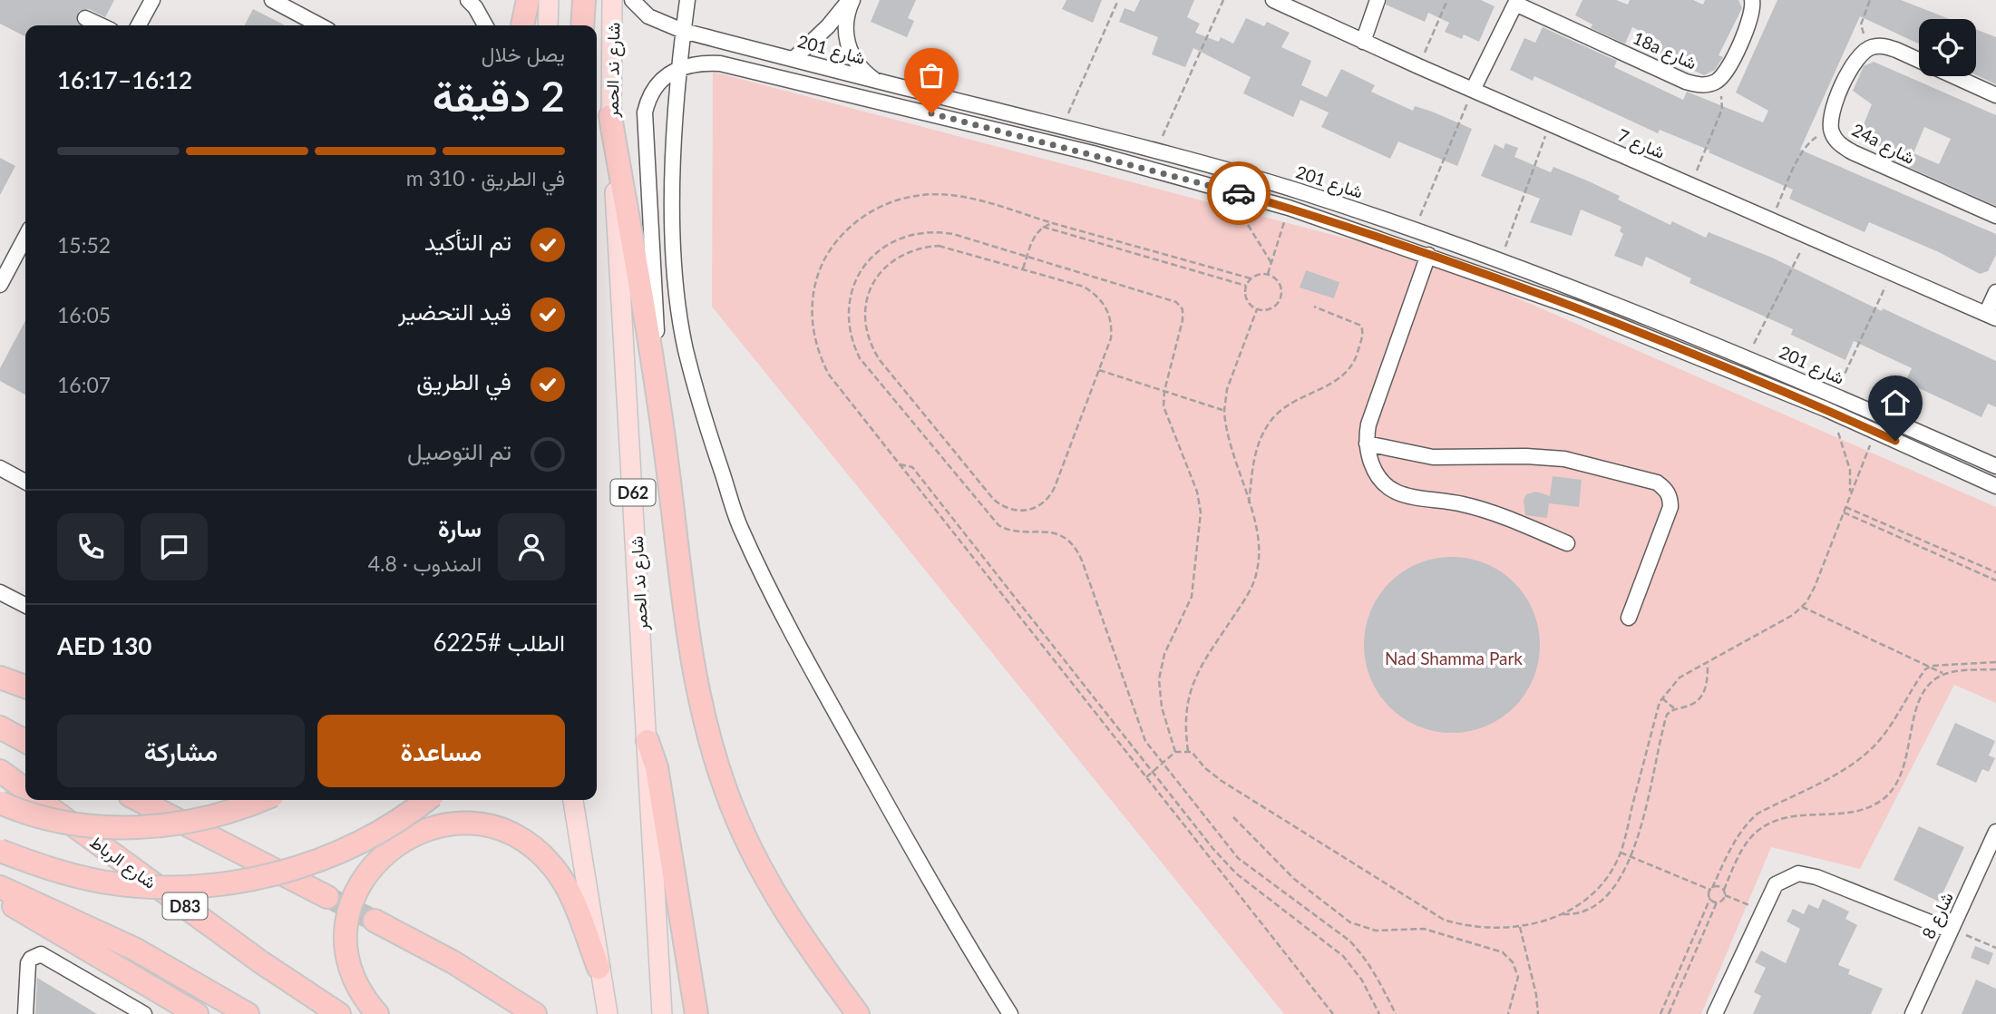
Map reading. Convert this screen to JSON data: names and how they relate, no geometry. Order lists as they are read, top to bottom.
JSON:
{
  "streets": {
    "highway": ["شارع الرباط", "D83"],
    "main road": ["شارع ند الحمر", "D62"],
    "street": [
      "شارع 201",
      "18a شارع",
      "شارع 7",
      "24a شارع",
      "شارع 8"
    ]
  },
  "crossings": [
    ["18a شارع", "شارع 7"]
  ],
  "parks": ["Nad Shamma Park"],
  "page": {
    "heading": ["2 دقيقة", "يصل خلال", "16:12–16:17"],
    "panel": [
      "سارة",
      "المندوب · 4.8",
      "الطلب #6225",
      "AED 130"
    ],
    "bar": "في الطريق · 310 m",
    "list": [
      ["تم التأكيد", "15:52"],
      ["قيد التحضير", "16:05"],
      ["في الطريق", "16:07"],
      "تم التوصيل"
    ],
    "buttons": ["مساعدة", "مشاركة"]
  }
}
